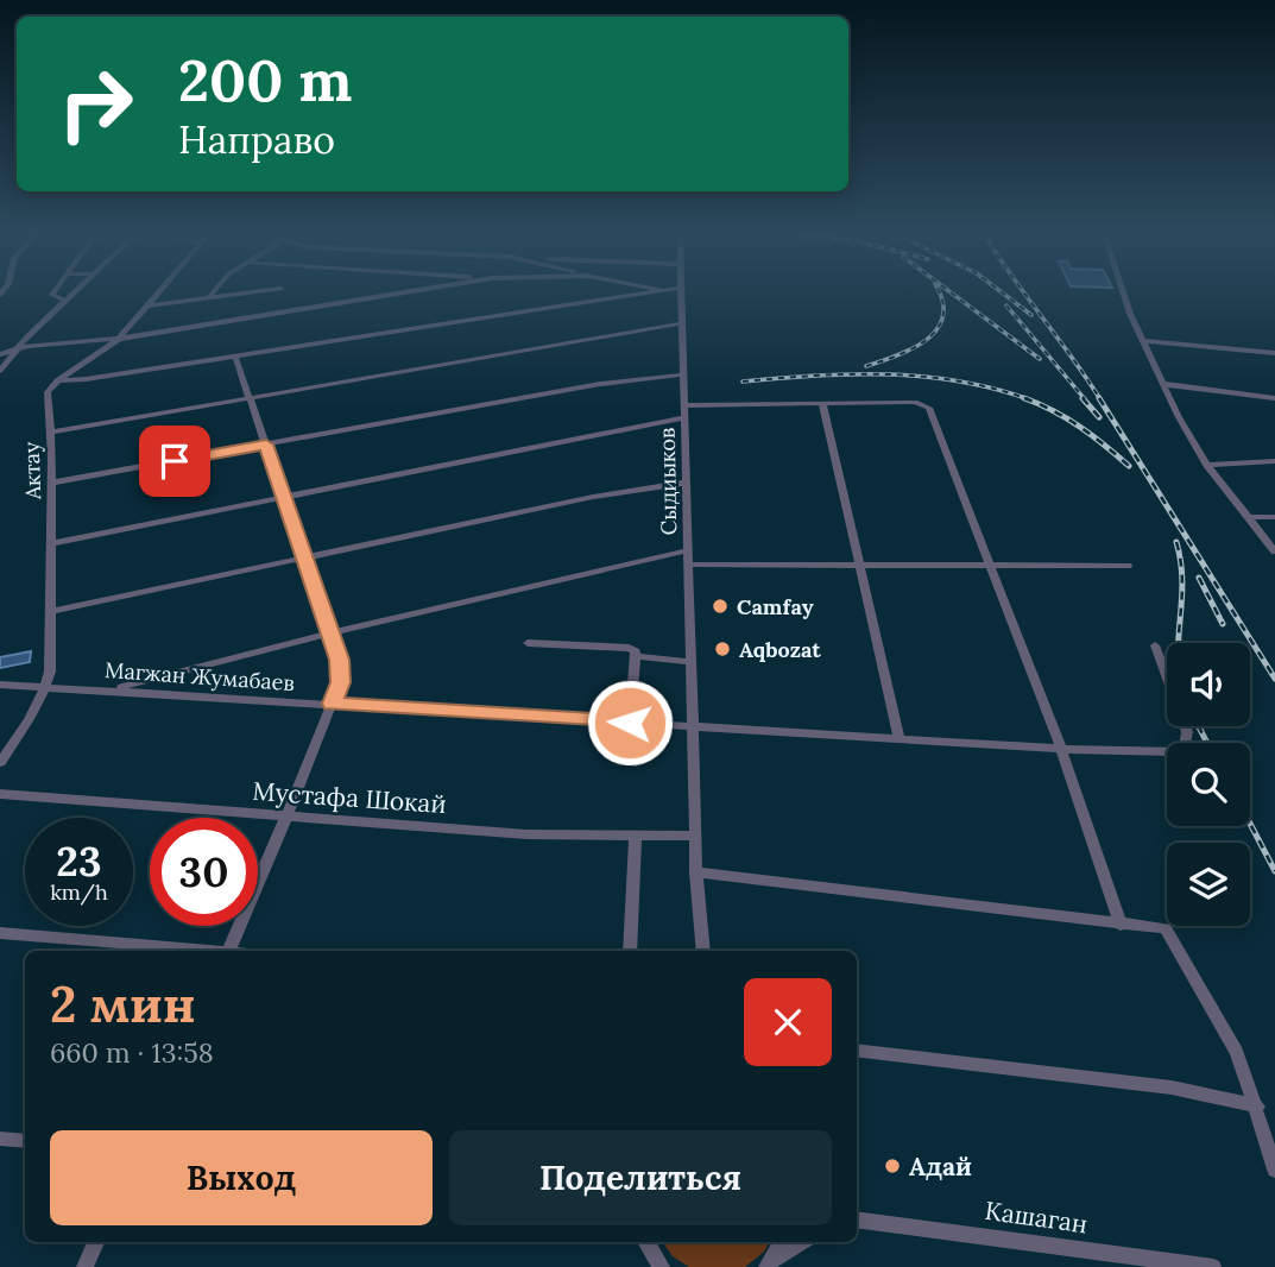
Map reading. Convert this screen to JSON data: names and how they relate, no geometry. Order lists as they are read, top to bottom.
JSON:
{
  "streets": {
    "street": [
      "Актау",
      "Сыдиыков",
      "Магжан Жумабаев",
      "Мустафа Шокай",
      "Кашаган"
    ]
  },
  "crossings": [
    ["Актау", "Магжан Жумабаев"],
    ["Сыдиыков", "Магжан Жумабаев"],
    ["Сыдиыков", "Мустафа Шокай"]
  ],
  "places": ["Camfay", "Aqbozat", "Адай"],
  "page": {
    "turn": ["200 m", "Направо"],
    "speed": "23 km/h",
    "limit": "30",
    "heading": ["2 мин", "660 m · 13:58"],
    "buttons": ["Выход", "Поделиться"]
  }
}
